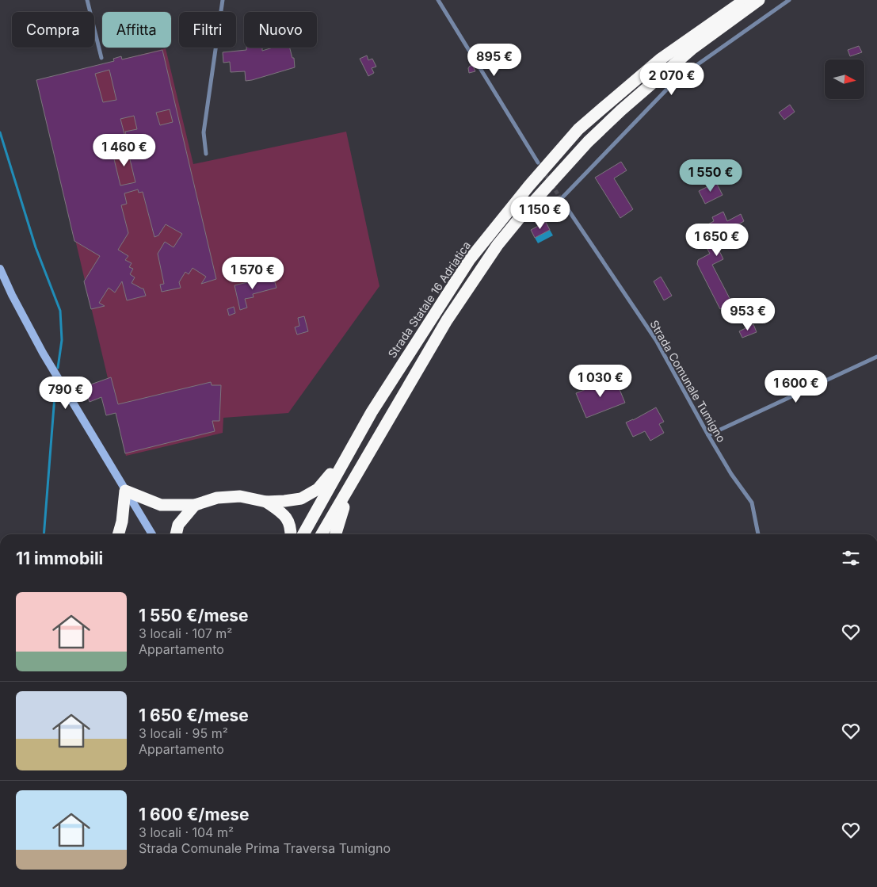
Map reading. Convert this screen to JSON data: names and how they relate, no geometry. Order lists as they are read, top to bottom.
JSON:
{
  "streets": {
    "highway": ["Strada Statale 16 Adriatica"],
    "street": ["Strada Comunale Tumigno"]
  },
  "north": "right",
  "page": {
    "chip": [
      "Compra",
      "Affitta",
      "Filtri",
      "Nuovo"
    ],
    "price": [
      "895 €",
      "2 070 €",
      "1 460 €",
      "1 550 €",
      "1 150 €",
      "1 650 €",
      "1 570 €",
      "953 €",
      "1 030 €",
      "1 600 €",
      "790 €"
    ],
    "heading": "11 immobili",
    "list": [
      {
        "name": "1 550 €/mese",
        "note": "3 locali · 107 m² · Appartamento"
      },
      {
        "name": "1 650 €/mese",
        "note": "3 locali · 95 m² · Appartamento"
      },
      {
        "name": "1 600 €/mese",
        "note": "3 locali · 104 m² · Strada Comunale Prima Traversa Tumigno"
      }
    ]
  }
}
